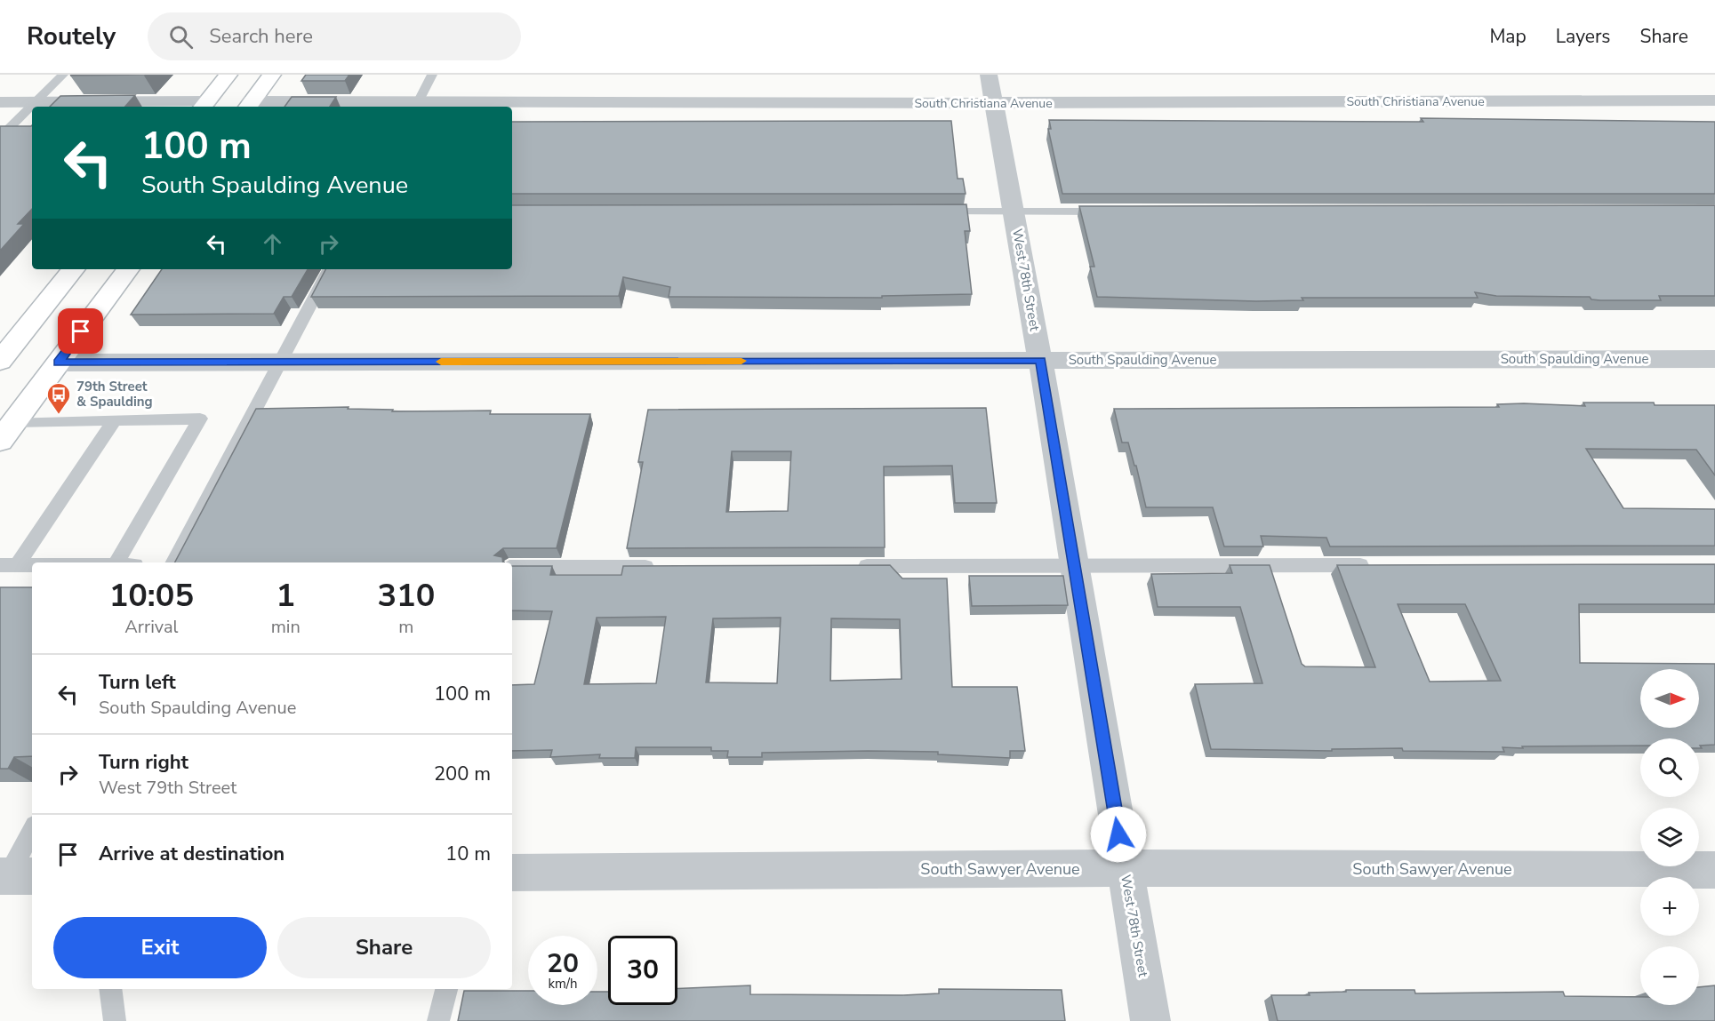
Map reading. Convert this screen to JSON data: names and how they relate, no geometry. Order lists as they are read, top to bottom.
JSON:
{
  "streets": {
    "street": [
      "South Christiana Avenue",
      "West 78th Street",
      "South Spaulding Avenue",
      "South Sawyer Avenue"
    ]
  },
  "crossings": [
    ["South Christiana Avenue", "West 78th Street"],
    ["West 78th Street", "South Spaulding Avenue"],
    ["West 78th Street", "South Sawyer Avenue"]
  ],
  "places": {
    "bus stop": ["79th Street & Spaulding"]
  },
  "north": "right",
  "page": {
    "header": "Routely",
    "search": "Search here",
    "nav": ["Map", "Layers", "Share"],
    "turn": ["100 m", "South Spaulding Avenue"],
    "eta": [
      "10:05",
      "Arrival",
      "1",
      "min",
      "310",
      "m"
    ],
    "list": [
      {
        "name": "Turn left",
        "note": "South Spaulding Avenue",
        "value": "100 m"
      },
      {
        "name": "Turn right",
        "note": "West 79th Street",
        "value": "200 m"
      },
      {
        "name": "Arrive at destination",
        "value": "10 m"
      }
    ],
    "map_buttons": ["+", "−"],
    "buttons": ["Exit", "Share"],
    "speed": "20 km/h",
    "limit": "30"
  }
}
